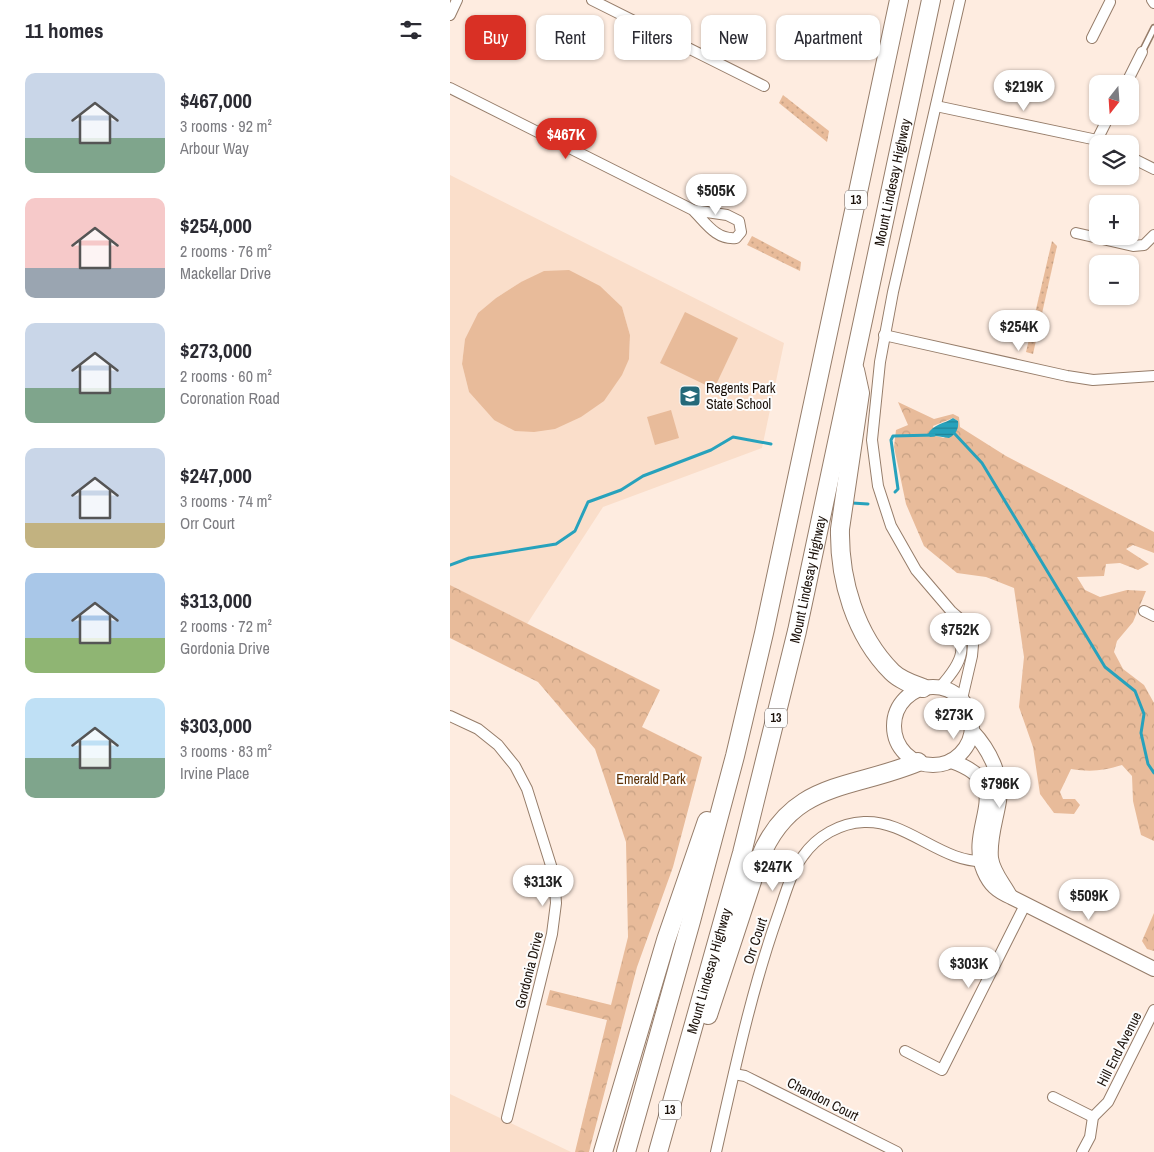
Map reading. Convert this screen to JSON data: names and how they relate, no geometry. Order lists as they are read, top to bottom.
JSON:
{
  "streets": {
    "highway": ["Mount Lindesay Highway", "13"],
    "street": [
      "Orr Court",
      "Gordonia Drive",
      "Hill End Avenue",
      "Chandon Court"
    ]
  },
  "crossings": [
    ["Orr Court", "Chandon Court"]
  ],
  "parks": ["Emerald Park"],
  "places": {
    "school or university": ["Regents Park State School"]
  },
  "north": "bottom",
  "page": {
    "heading": "11 homes",
    "chip": [
      "Buy",
      "Rent",
      "Filters",
      "New",
      "Apartment"
    ],
    "list": [
      {
        "name": "$467,000",
        "note": "3 rooms · 92 m² · Arbour Way"
      },
      {
        "name": "$254,000",
        "note": "2 rooms · 76 m² · Mackellar Drive"
      },
      {
        "name": "$273,000",
        "note": "2 rooms · 60 m² · Coronation Road"
      },
      {
        "name": "$247,000",
        "note": "3 rooms · 74 m² · Orr Court"
      },
      {
        "name": "$313,000",
        "note": "2 rooms · 72 m² · Gordonia Drive"
      },
      {
        "name": "$303,000",
        "note": "3 rooms · 83 m² · Irvine Place"
      }
    ],
    "price": [
      "$219K",
      "$467K",
      "$505K",
      "$254K",
      "$752K",
      "$273K",
      "$796K",
      "$247K",
      "$313K",
      "$509K",
      "$303K"
    ],
    "map_buttons": ["+", "−"]
  }
}
